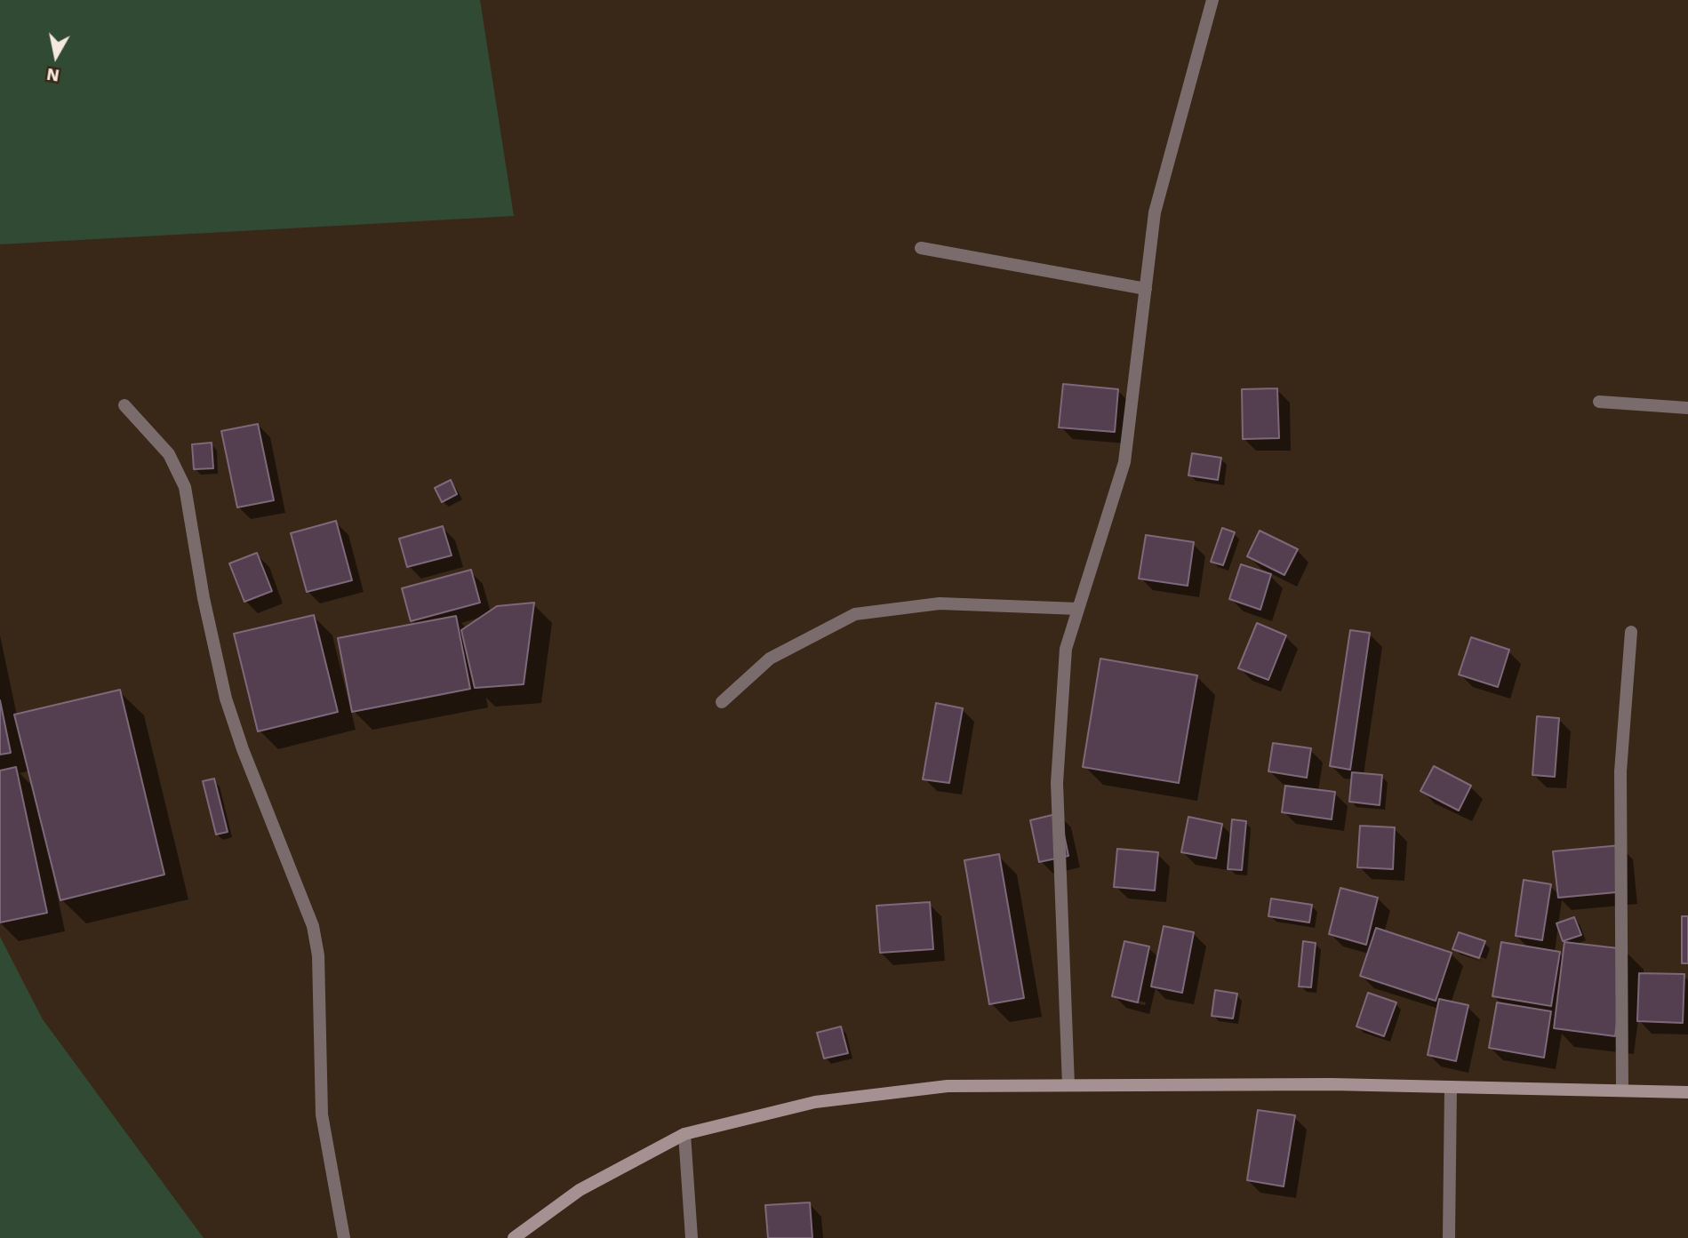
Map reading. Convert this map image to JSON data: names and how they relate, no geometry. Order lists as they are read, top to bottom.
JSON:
{
  "north": "bottom"
}
